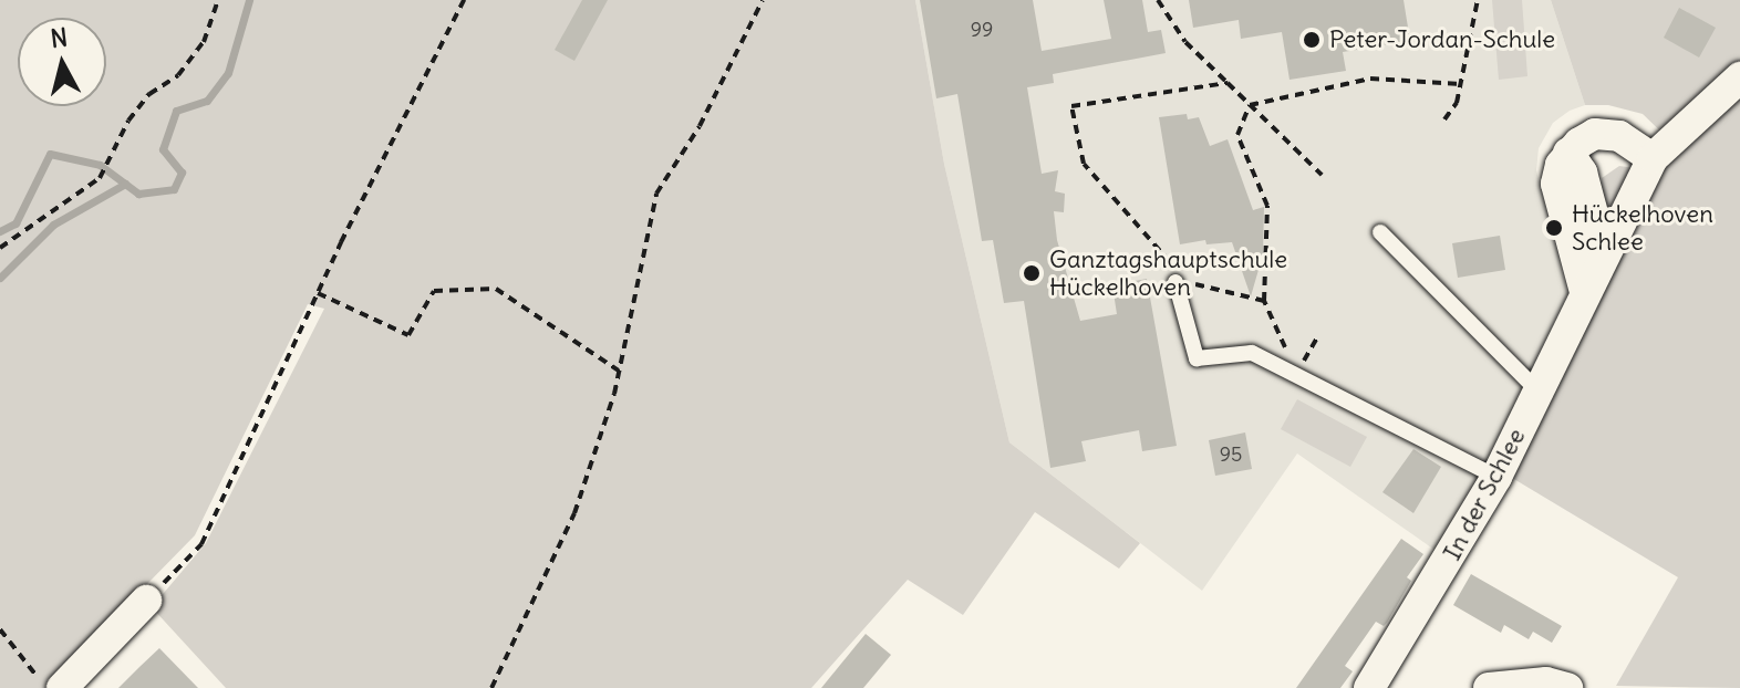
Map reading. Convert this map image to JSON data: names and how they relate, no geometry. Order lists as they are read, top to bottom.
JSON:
{
  "streets": {
    "street": ["In der Schlee"]
  },
  "places": ["Peter-Jordan-Schule", "Hückelhoven Schlee", "Ganztagshauptschule Hückelhoven"],
  "house_numbers": ["99", "95"],
  "north": "top"
}
